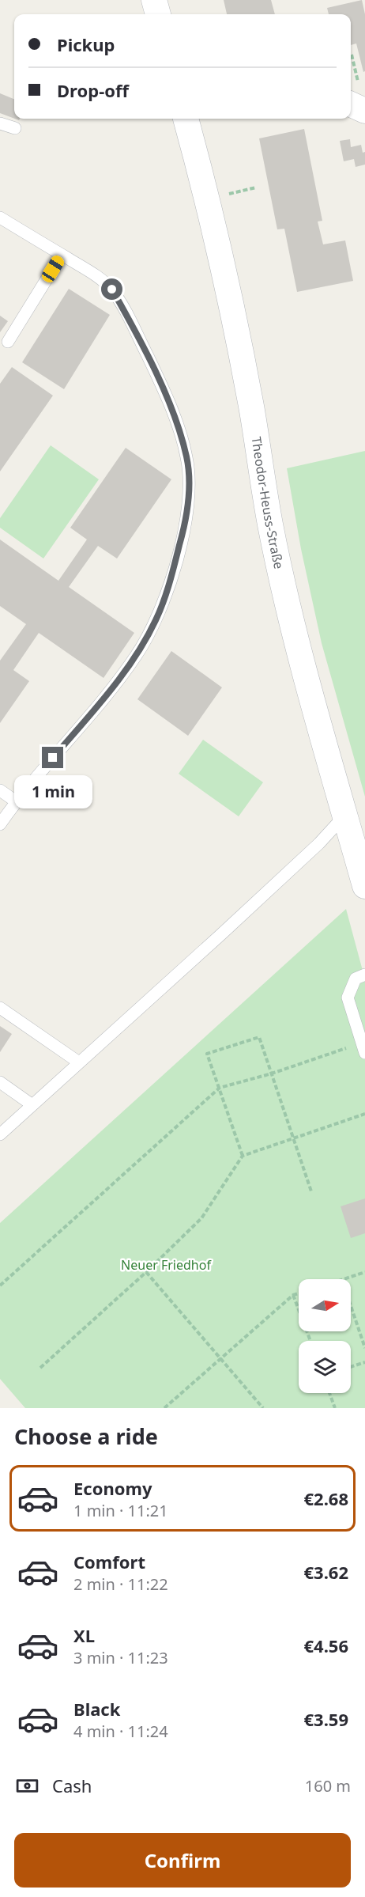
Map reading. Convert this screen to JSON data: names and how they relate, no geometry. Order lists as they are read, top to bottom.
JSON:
{
  "streets": {
    "street": ["Theodor-Heuss-Straße"]
  },
  "parks": ["Neuer Friedhof"],
  "north": "right",
  "page": {
    "banner": ["Pickup", "Drop-off"],
    "bubble": "1 min",
    "heading": "Choose a ride",
    "list": [
      {
        "name": "Economy",
        "note": "1 min · 11:21",
        "value": "€2.68"
      },
      {
        "name": "Comfort",
        "note": "2 min · 11:22",
        "value": "€3.62"
      },
      {
        "name": "XL",
        "note": "3 min · 11:23",
        "value": "€4.56"
      },
      {
        "name": "Black",
        "note": "4 min · 11:24",
        "value": "€3.59"
      }
    ],
    "pay": ["Cash", "160 m"],
    "buttons": "Confirm"
  }
}
